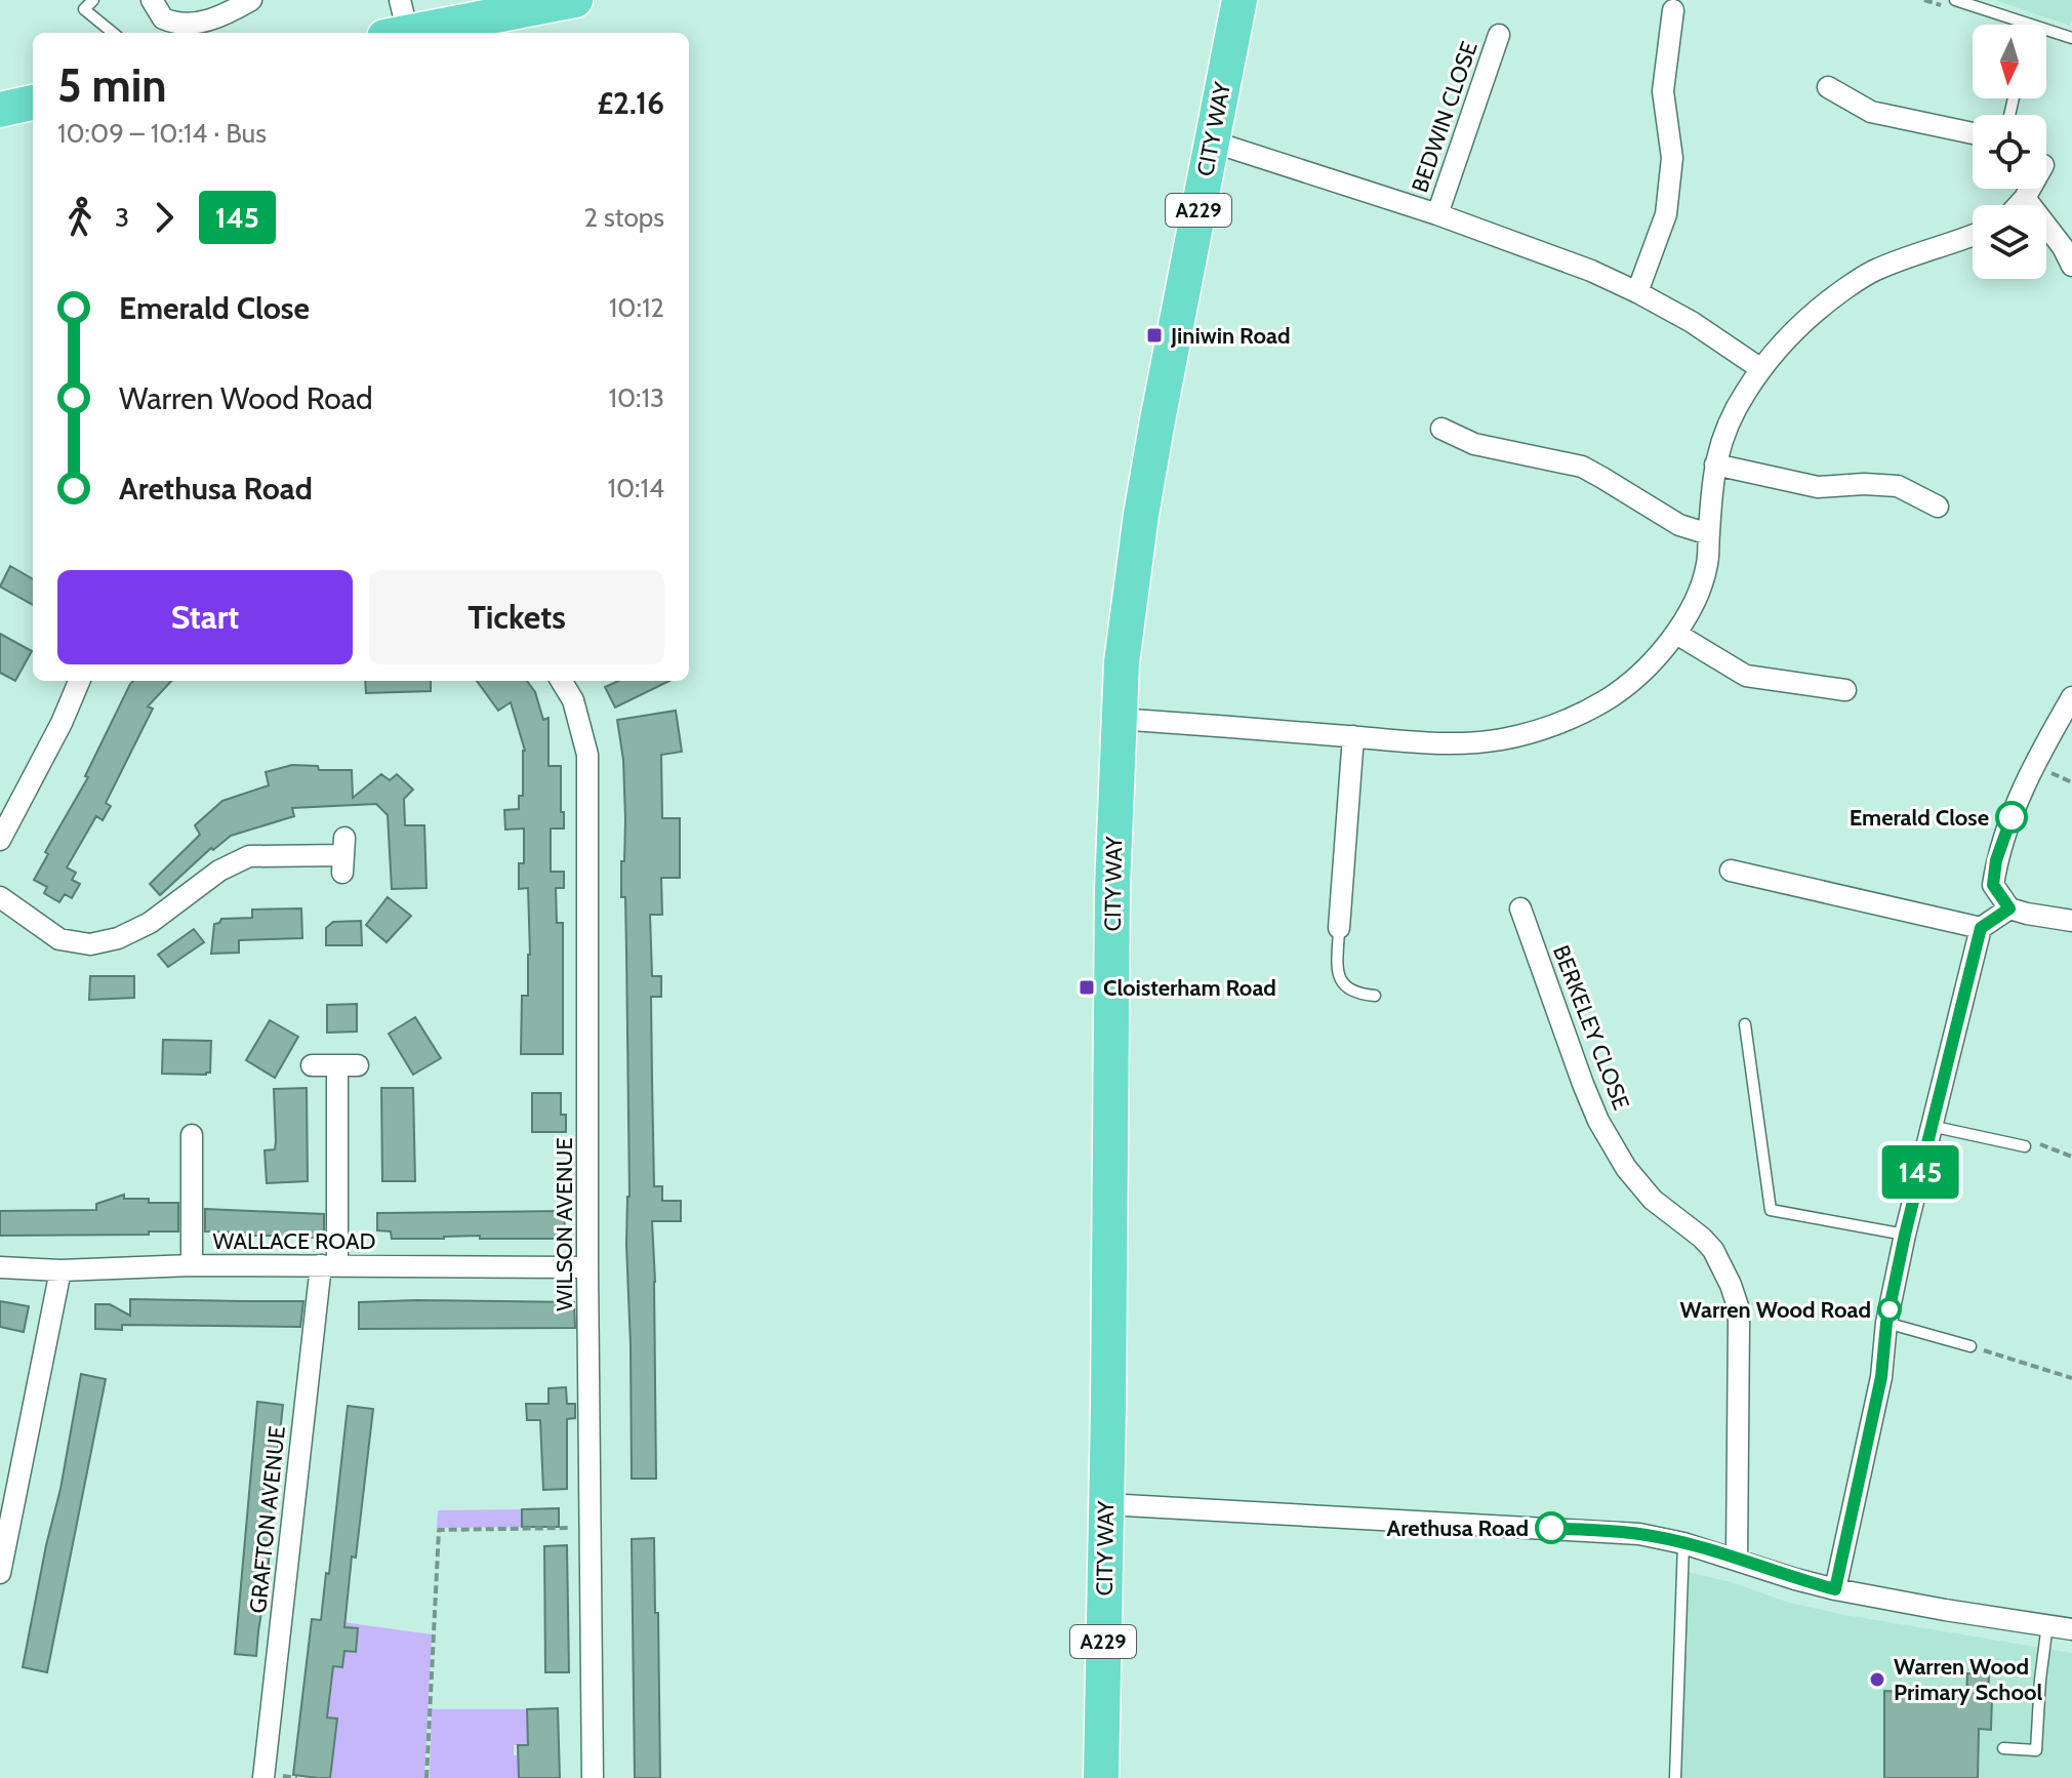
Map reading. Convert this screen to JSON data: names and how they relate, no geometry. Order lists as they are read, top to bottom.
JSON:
{
  "streets": {
    "main road": ["CITY WAY", "A229"],
    "street": [
      "BEDWIN CLOSE",
      "BERKELEY CLOSE",
      "WILSON AVENUE",
      "WALLACE ROAD",
      "GRAFTON AVENUE"
    ]
  },
  "crossings": [
    ["WILSON AVENUE", "WALLACE ROAD"],
    ["WALLACE ROAD", "GRAFTON AVENUE"]
  ],
  "places": {
    "transit": ["Jiniwin Road", "Cloisterham Road"],
    "other": [
      "Emerald Close",
      "Warren Wood Road",
      "Arethusa Road",
      "Warren Wood Primary School"
    ]
  },
  "lines": ["bus line 145"],
  "north": "bottom",
  "page": {
    "on_map": "145",
    "heading": ["5 min", "10:09 – 10:14 · Bus", "£2.16"],
    "legs": ["3", "145", "2 stops"],
    "list": [
      {
        "name": "Emerald Close",
        "value": "10:12"
      },
      {
        "name": "Warren Wood Road",
        "value": "10:13"
      },
      {
        "name": "Arethusa Road",
        "value": "10:14"
      }
    ],
    "buttons": ["Start", "Tickets"]
  }
}
